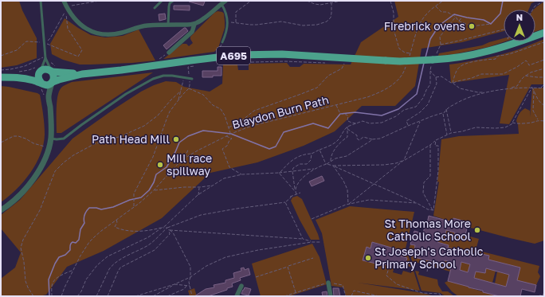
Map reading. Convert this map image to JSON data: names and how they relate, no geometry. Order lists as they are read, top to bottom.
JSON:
{
  "streets": {
    "main road": ["A695"],
    "path": ["Blaydon Burn Path"]
  },
  "places": [
    "Firebrick ovens",
    "Path Head Mill",
    "Mill race spillway",
    "St Thomas More Catholic School",
    "St Joseph's Catholic Primary School"
  ],
  "north": "top"
}
